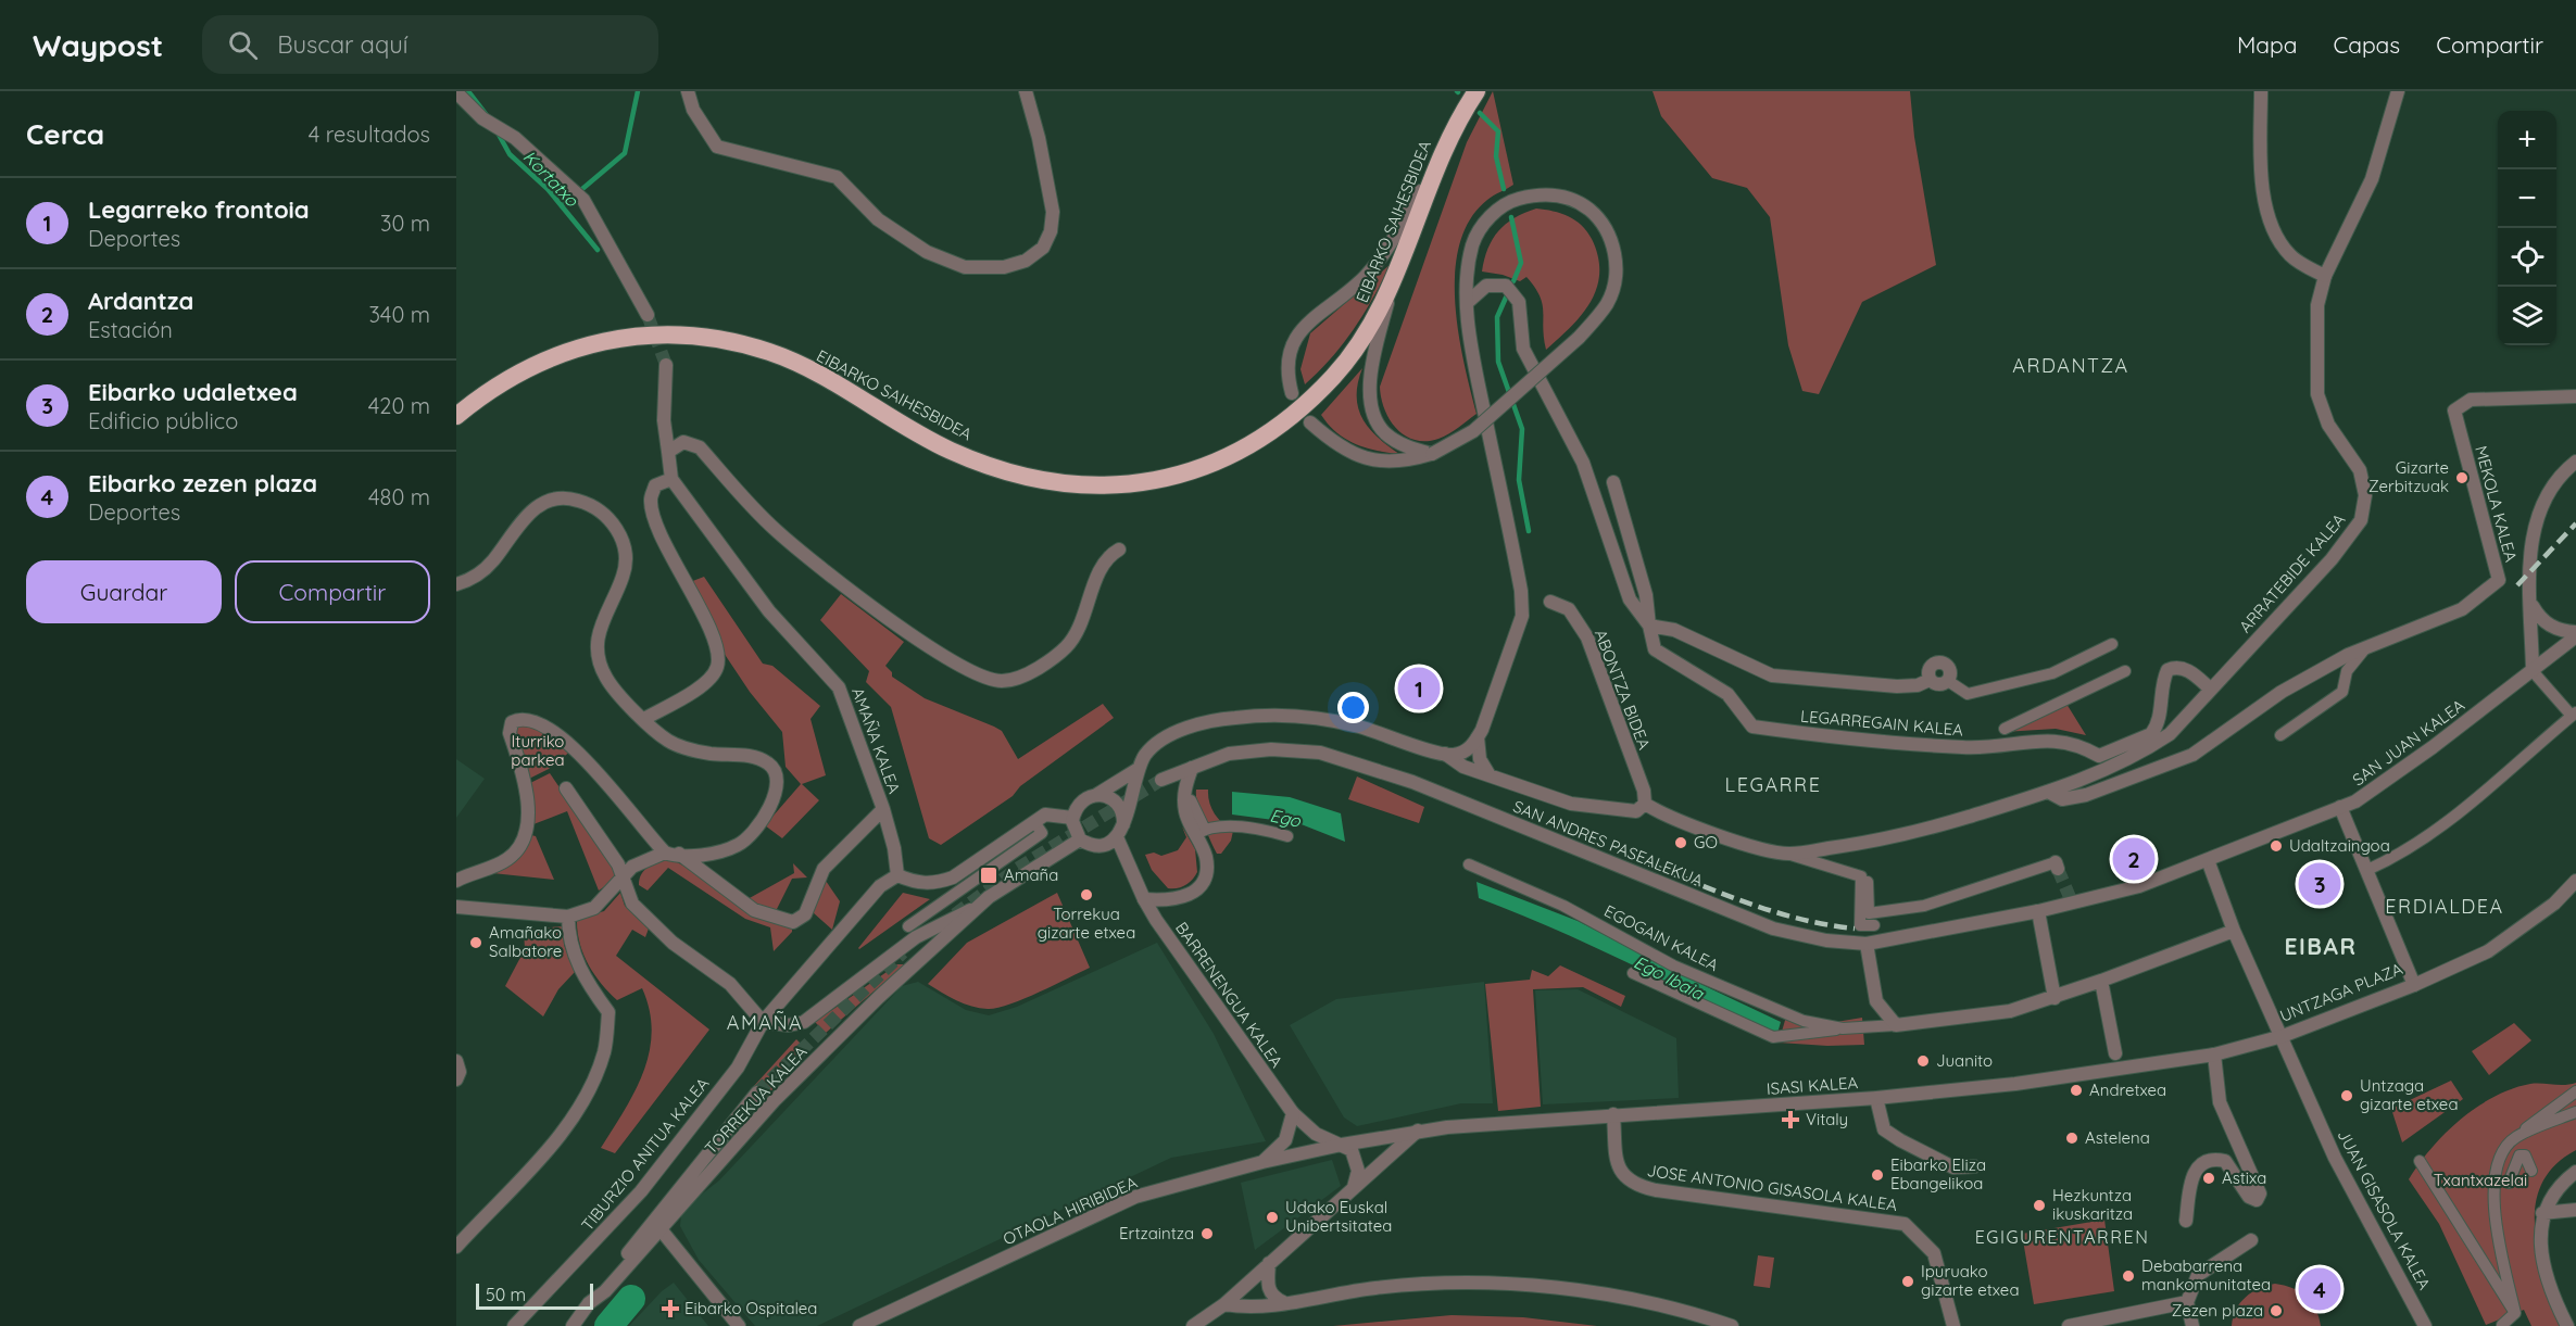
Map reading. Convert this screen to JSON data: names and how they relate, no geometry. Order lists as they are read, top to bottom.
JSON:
{
  "streets": {
    "highway": ["EIBARKO SAIHESBIDEA"],
    "street": [
      "MEKOLA KALEA",
      "ARRATEBIDE KALEA",
      "ABONTZA BIDEA",
      "LEGARREGAIN KALEA",
      "AMAÑA KALEA",
      "SAN JUAN KALEA",
      "SAN ANDRES PASEALEKUA",
      "EGOGAIN KALEA",
      "UNTZAGA PLAZA",
      "BARRENENGUA KALEA",
      "ISASI KALEA",
      "TORREKUA KALEA",
      "TIBURZIO ANITUA KALEA",
      "JOSE ANTONIO GISASOLA KALEA",
      "JUAN GISASOLA KALEA",
      "OTAOLA HIRIBIDEA"
    ]
  },
  "crossings": [
    ["MEKOLA KALEA", "ARRATEBIDE KALEA"],
    ["ARRATEBIDE KALEA", "LEGARREGAIN KALEA"],
    ["AMAÑA KALEA", "TIBURZIO ANITUA KALEA"],
    ["SAN JUAN KALEA", "SAN ANDRES PASEALEKUA"],
    ["SAN JUAN KALEA", "UNTZAGA PLAZA"],
    ["SAN ANDRES PASEALEKUA", "UNTZAGA PLAZA"],
    ["EGOGAIN KALEA", "UNTZAGA PLAZA"],
    ["UNTZAGA PLAZA", "ISASI KALEA"],
    ["UNTZAGA PLAZA", "JUAN GISASOLA KALEA"],
    ["BARRENENGUA KALEA", "ISASI KALEA"],
    ["BARRENENGUA KALEA", "OTAOLA HIRIBIDEA"],
    ["ISASI KALEA", "JOSE ANTONIO GISASOLA KALEA"],
    ["ISASI KALEA", "JUAN GISASOLA KALEA"],
    ["ISASI KALEA", "OTAOLA HIRIBIDEA"]
  ],
  "districts": [
    "ARDANTZA",
    "LEGARRE",
    "ERDIALDEA",
    "EIBAR",
    "AMAÑA",
    "EGIGURENTARREN"
  ],
  "water": ["Kortatxo", "Ego", "Ego Ibaia"],
  "parks": ["Iturriko parkea", "Txantxazelai"],
  "places": {
    "other": [
      "Gizarte Zerbitzuak",
      "GO",
      "Udaltzaingoa",
      "Torrekua gizarte etxea",
      "Amañako Salbatore",
      "Juanito",
      "Andretxea",
      "Untzaga gizarte etxea",
      "Astelena",
      "Eibarko Eliza Ebangelikoa",
      "Astixa",
      "Hezkuntza ikuskaritza",
      "Udako Euskal Unibertsitatea",
      "Ertzaintza",
      "Debabarrena mankomunitatea",
      "Ipuruako gizarte etxea",
      "Zezen plaza"
    ],
    "transit": ["Amaña"],
    "health": ["Vitaly", "Eibarko Ospitalea"]
  },
  "scale_bar": "50 m",
  "page": {
    "header": "Waypost",
    "search": "Buscar aquí",
    "nav": ["Mapa", "Capas", "Compartir"],
    "heading": ["Cerca", "4 resultados"],
    "map_buttons": ["+", "−"],
    "list": [
      {
        "mark": "1",
        "name": "Legarreko frontoia",
        "note": "Deportes",
        "value": "30 m"
      },
      {
        "mark": "2",
        "name": "Ardantza",
        "note": "Estación",
        "value": "340 m"
      },
      {
        "mark": "3",
        "name": "Eibarko udaletxea",
        "note": "Edificio público",
        "value": "420 m"
      },
      {
        "mark": "4",
        "name": "Eibarko zezen plaza",
        "note": "Deportes",
        "value": "480 m"
      }
    ],
    "buttons": ["Guardar", "Compartir"],
    "pins": [
      "1",
      "2",
      "3",
      "4"
    ],
    "scale": "50 m"
  }
}
